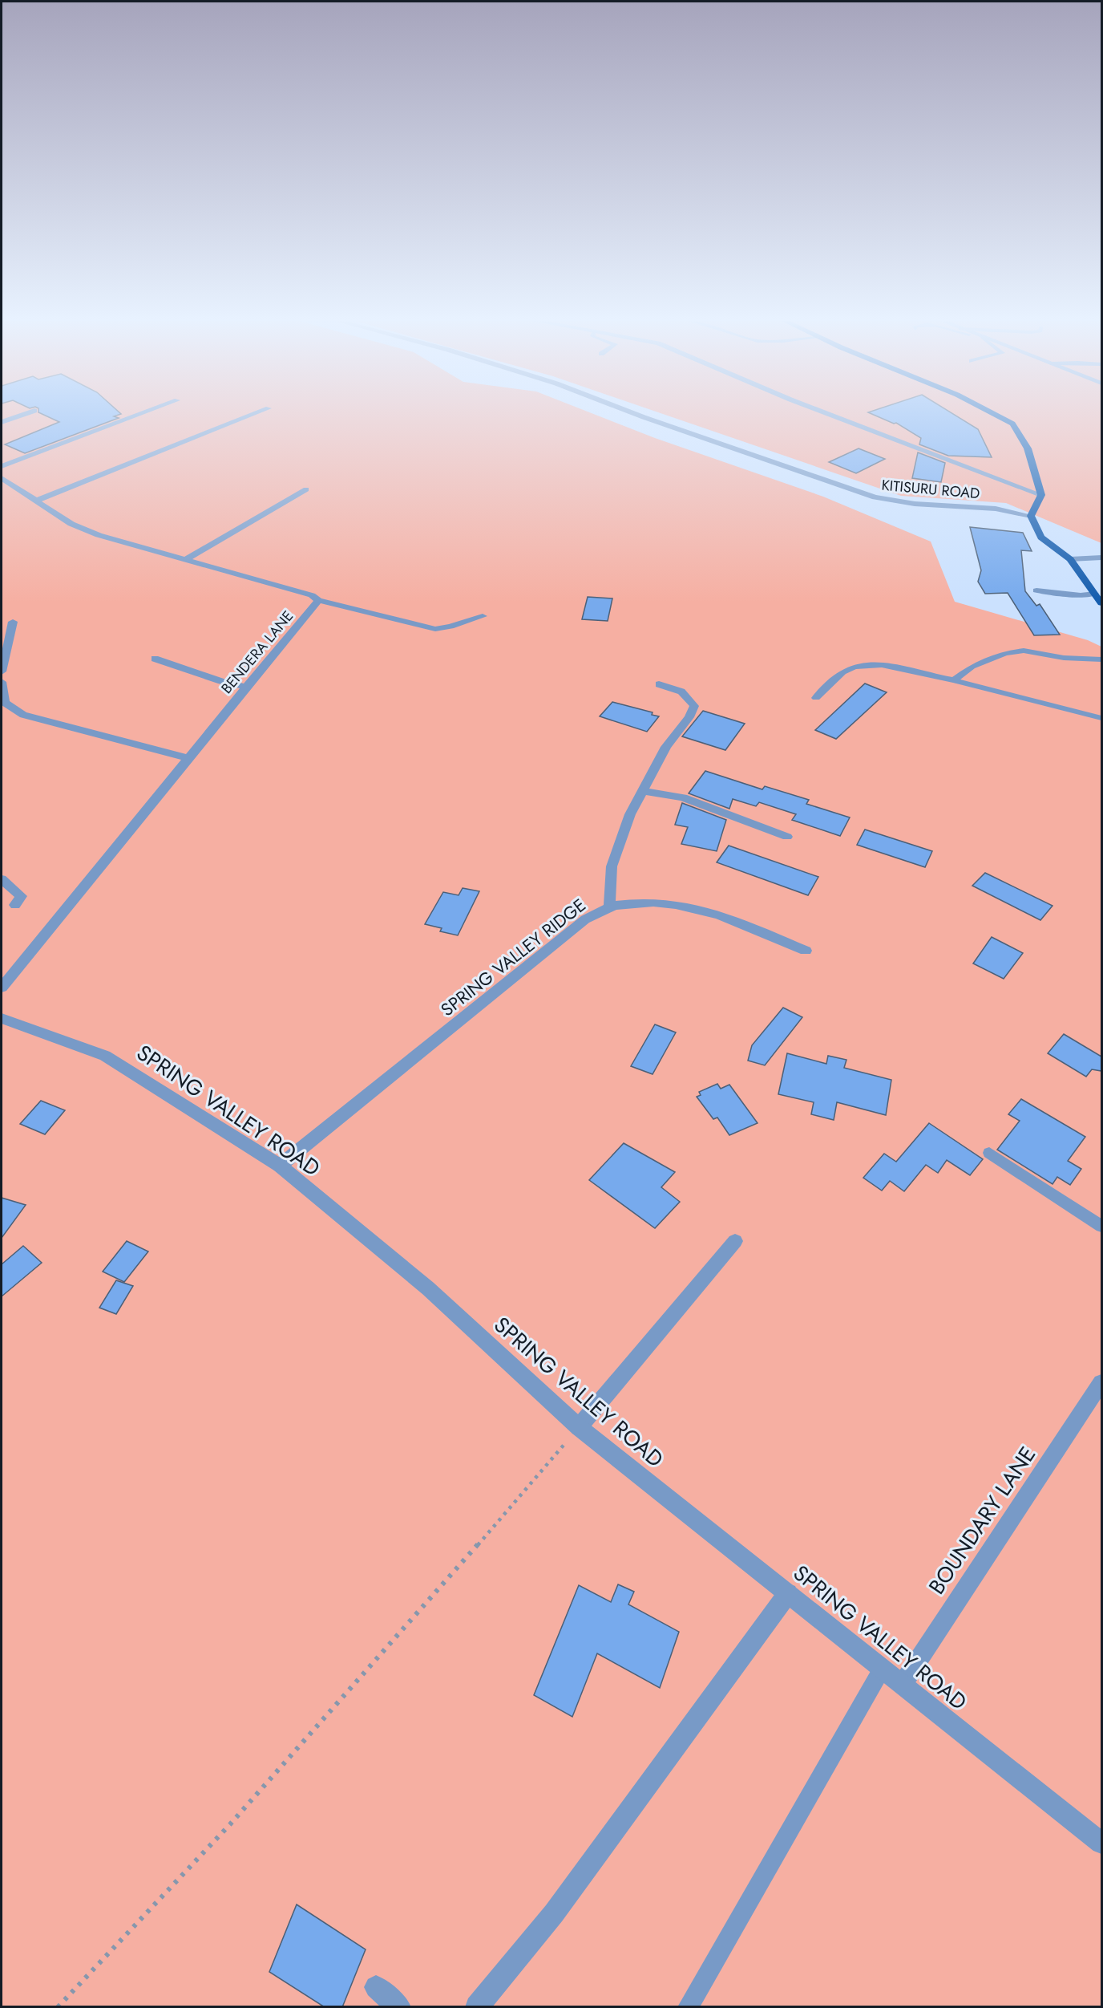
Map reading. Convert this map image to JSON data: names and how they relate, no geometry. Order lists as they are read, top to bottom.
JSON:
{
  "streets": {
    "street": [
      "KITISURU ROAD",
      "BENDERA LANE",
      "SPRING VALLEY RIDGE",
      "SPRING VALLEY ROAD",
      "BOUNDARY LANE"
    ]
  },
  "crossings": [
    ["SPRING VALLEY RIDGE", "SPRING VALLEY ROAD"],
    ["SPRING VALLEY ROAD", "BOUNDARY LANE"]
  ]
}
